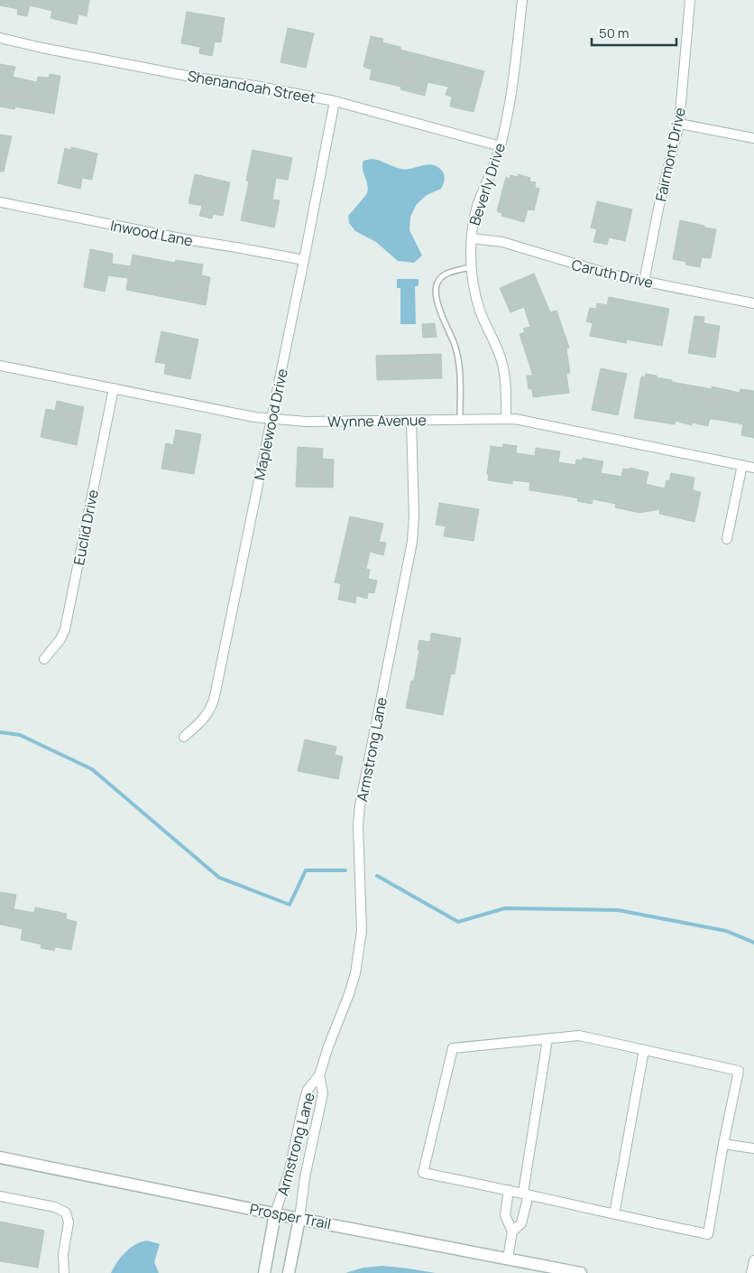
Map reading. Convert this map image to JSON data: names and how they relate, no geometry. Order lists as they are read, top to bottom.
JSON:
{
  "streets": {
    "street": [
      "Shenandoah Street",
      "Fairmont Drive",
      "Beverly Drive",
      "Inwood Lane",
      "Caruth Drive",
      "Wynne Avenue",
      "Maplewood Drive",
      "Euclid Drive",
      "Armstrong Lane",
      "Prosper Trail"
    ]
  },
  "crossings": [
    ["Shenandoah Street", "Beverly Drive"],
    ["Shenandoah Street", "Maplewood Drive"],
    ["Fairmont Drive", "Caruth Drive"],
    ["Beverly Drive", "Caruth Drive"],
    ["Beverly Drive", "Wynne Avenue"],
    ["Inwood Lane", "Maplewood Drive"],
    ["Wynne Avenue", "Maplewood Drive"],
    ["Wynne Avenue", "Euclid Drive"],
    ["Wynne Avenue", "Armstrong Lane"],
    ["Armstrong Lane", "Prosper Trail"]
  ],
  "scale_bar": "50 m"
}
